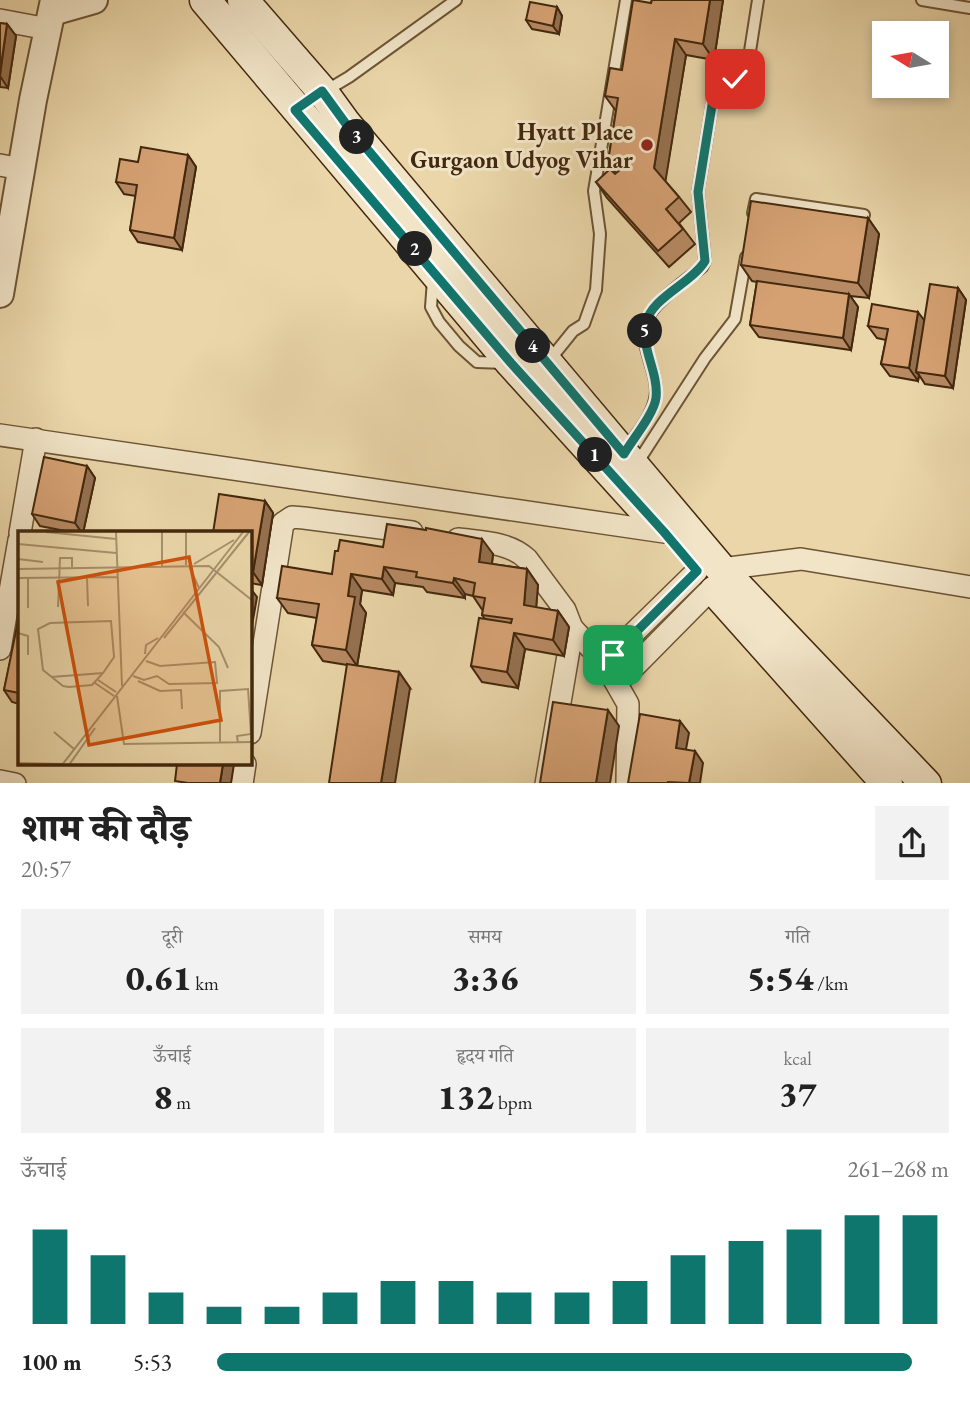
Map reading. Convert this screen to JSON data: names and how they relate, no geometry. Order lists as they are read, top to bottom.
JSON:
{
  "places": ["Hyatt Place Gurgaon Udyog Vihar"],
  "north": "left",
  "page": {
    "pins": [
      "3",
      "2",
      "5",
      "4",
      "1"
    ],
    "heading": ["शाम की दौड़", "20:57"],
    "stats": [
      ["दूरी", "0.61 km"],
      ["समय", "3:36"],
      ["गति", "5:54 /km"],
      ["ऊँचाई", "8 m"],
      ["हृदय गति", "132 bpm"],
      ["kcal", "37"]
    ],
    "chart": ["ऊँचाई", "261–268 m"],
    "list": [
      {
        "name": "100 m",
        "note": "5:53"
      }
    ]
  }
}
